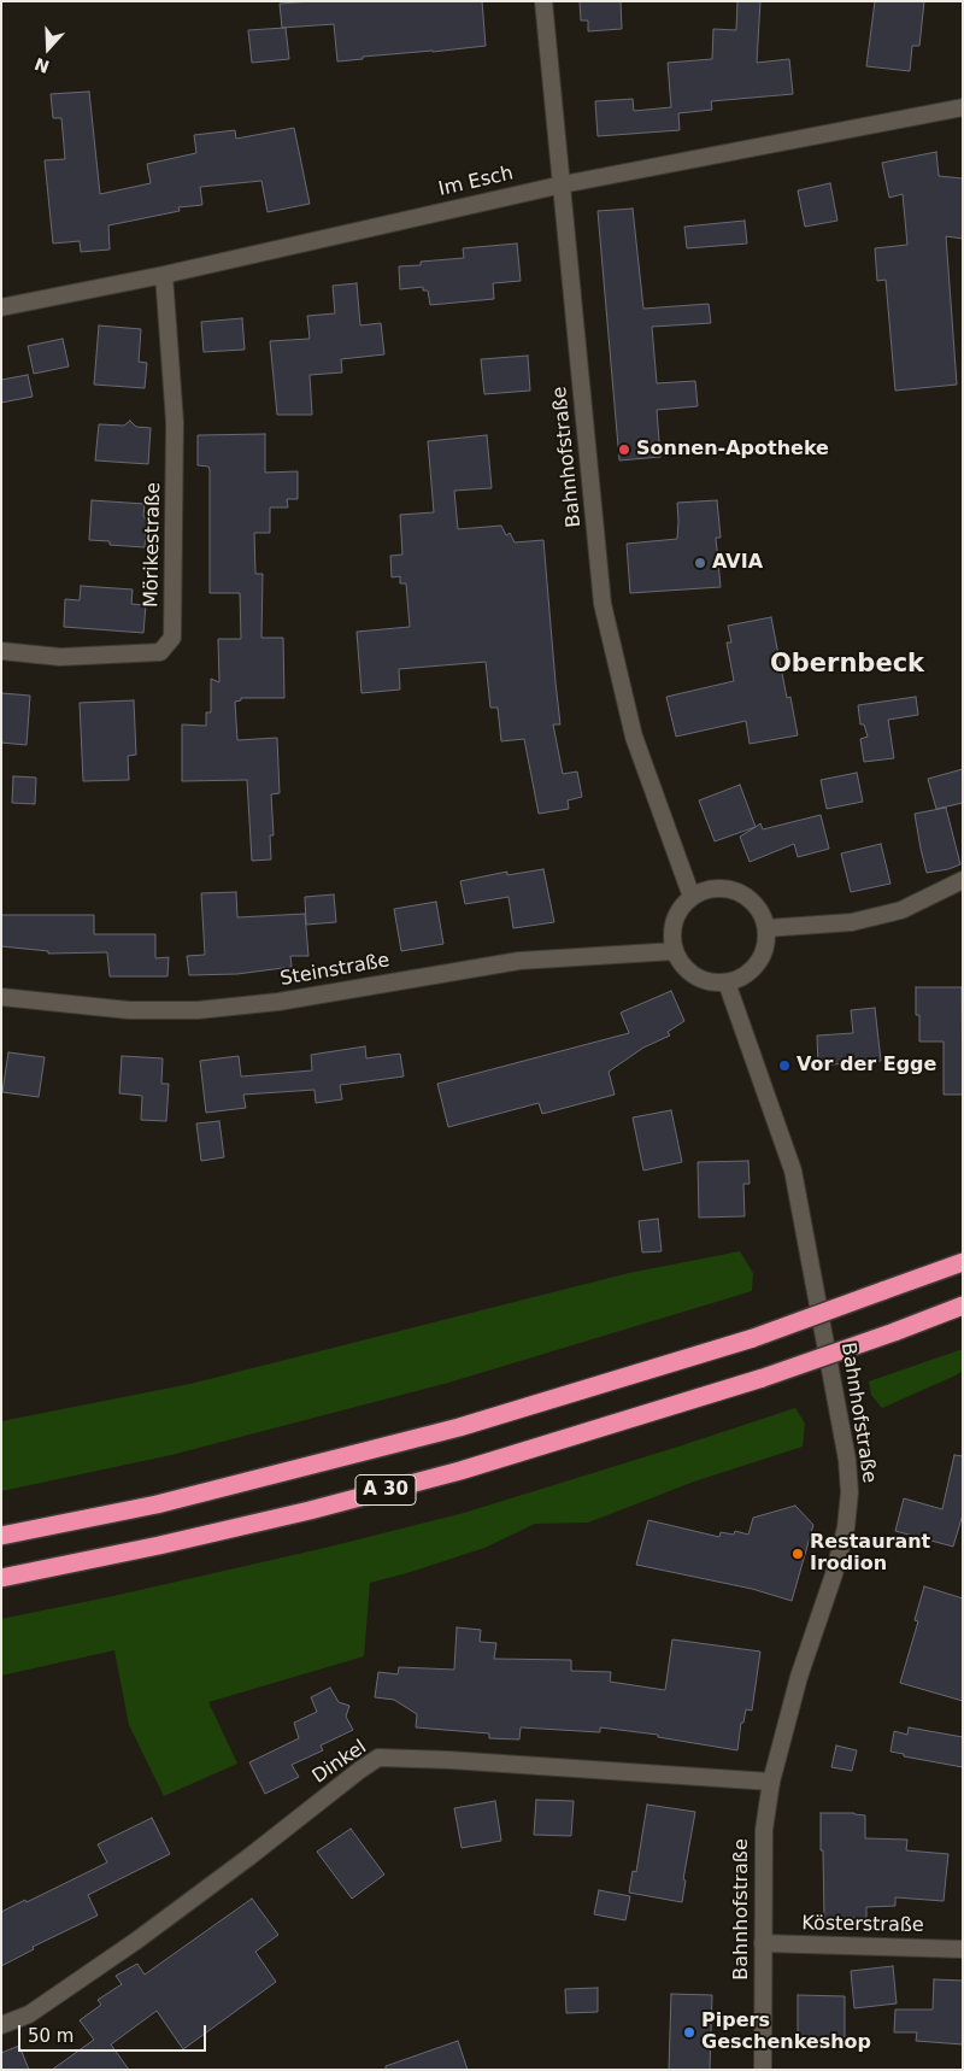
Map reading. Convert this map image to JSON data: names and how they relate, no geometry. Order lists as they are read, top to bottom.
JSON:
{
  "streets": {
    "highway": ["A 30"],
    "street": [
      "Im Esch",
      "Bahnhofstraße",
      "Mörikestraße",
      "Steinstraße",
      "Dinkel",
      "Kösterstraße"
    ]
  },
  "crossings": [
    ["Im Esch", "Bahnhofstraße"],
    ["Im Esch", "Mörikestraße"],
    ["Bahnhofstraße", "Steinstraße"],
    ["Bahnhofstraße", "Dinkel"],
    ["Bahnhofstraße", "Kösterstraße"]
  ],
  "districts": ["Obernbeck"],
  "places": [
    "Sonnen-Apotheke",
    "AVIA",
    "Vor der Egge",
    "Restaurant Irodion",
    "Pipers Geschenkeshop"
  ],
  "scale_bar": "50 m",
  "north": "bottom"
}
